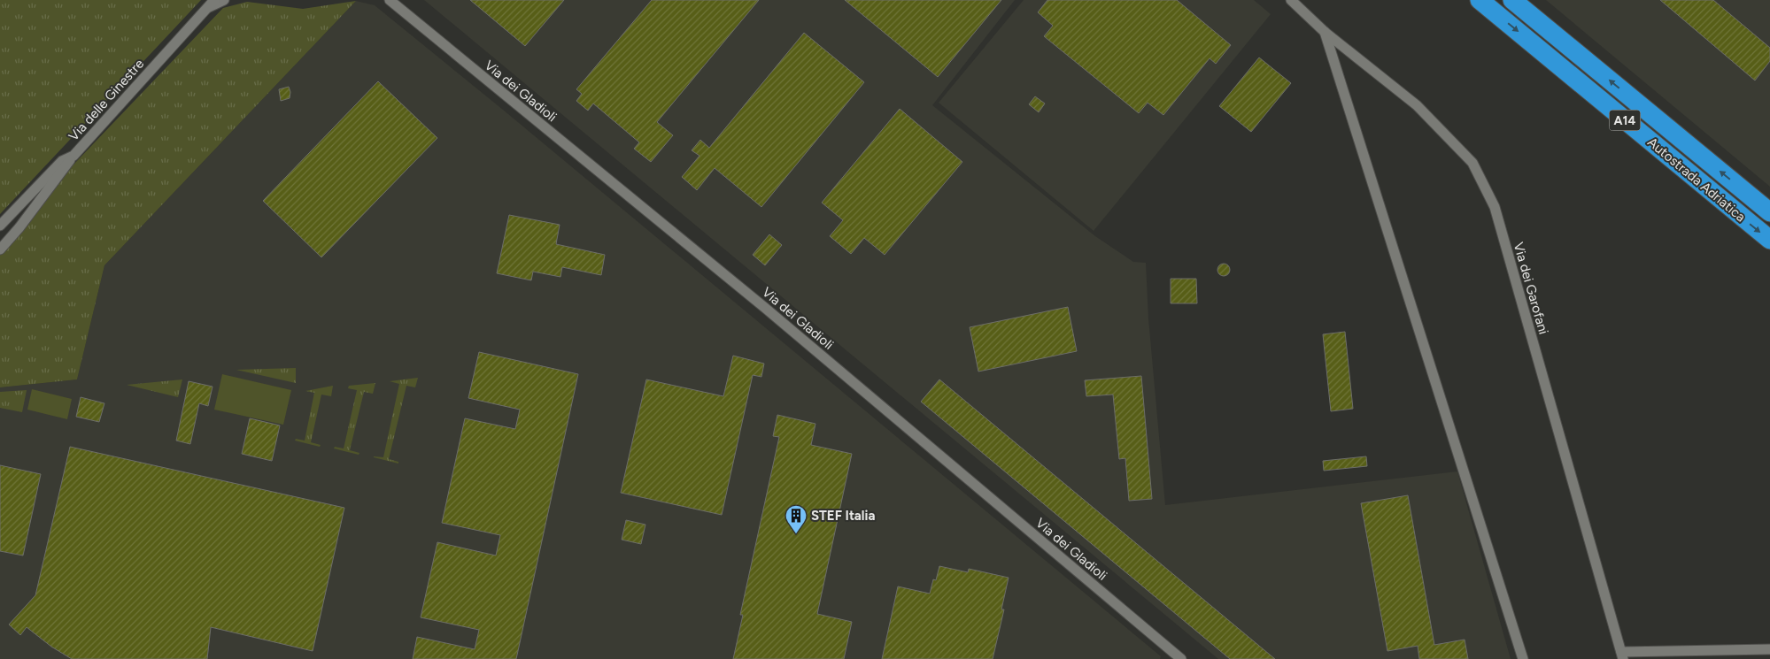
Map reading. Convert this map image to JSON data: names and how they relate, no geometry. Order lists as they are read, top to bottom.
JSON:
{
  "streets": {
    "highway": ["A14", "Autostrada Adriatica"],
    "street": ["Via dei Gladioli", "Via delle Ginestre", "Via dei Garofani"]
  },
  "places": {
    "building": ["STEF Italia"]
  }
}
